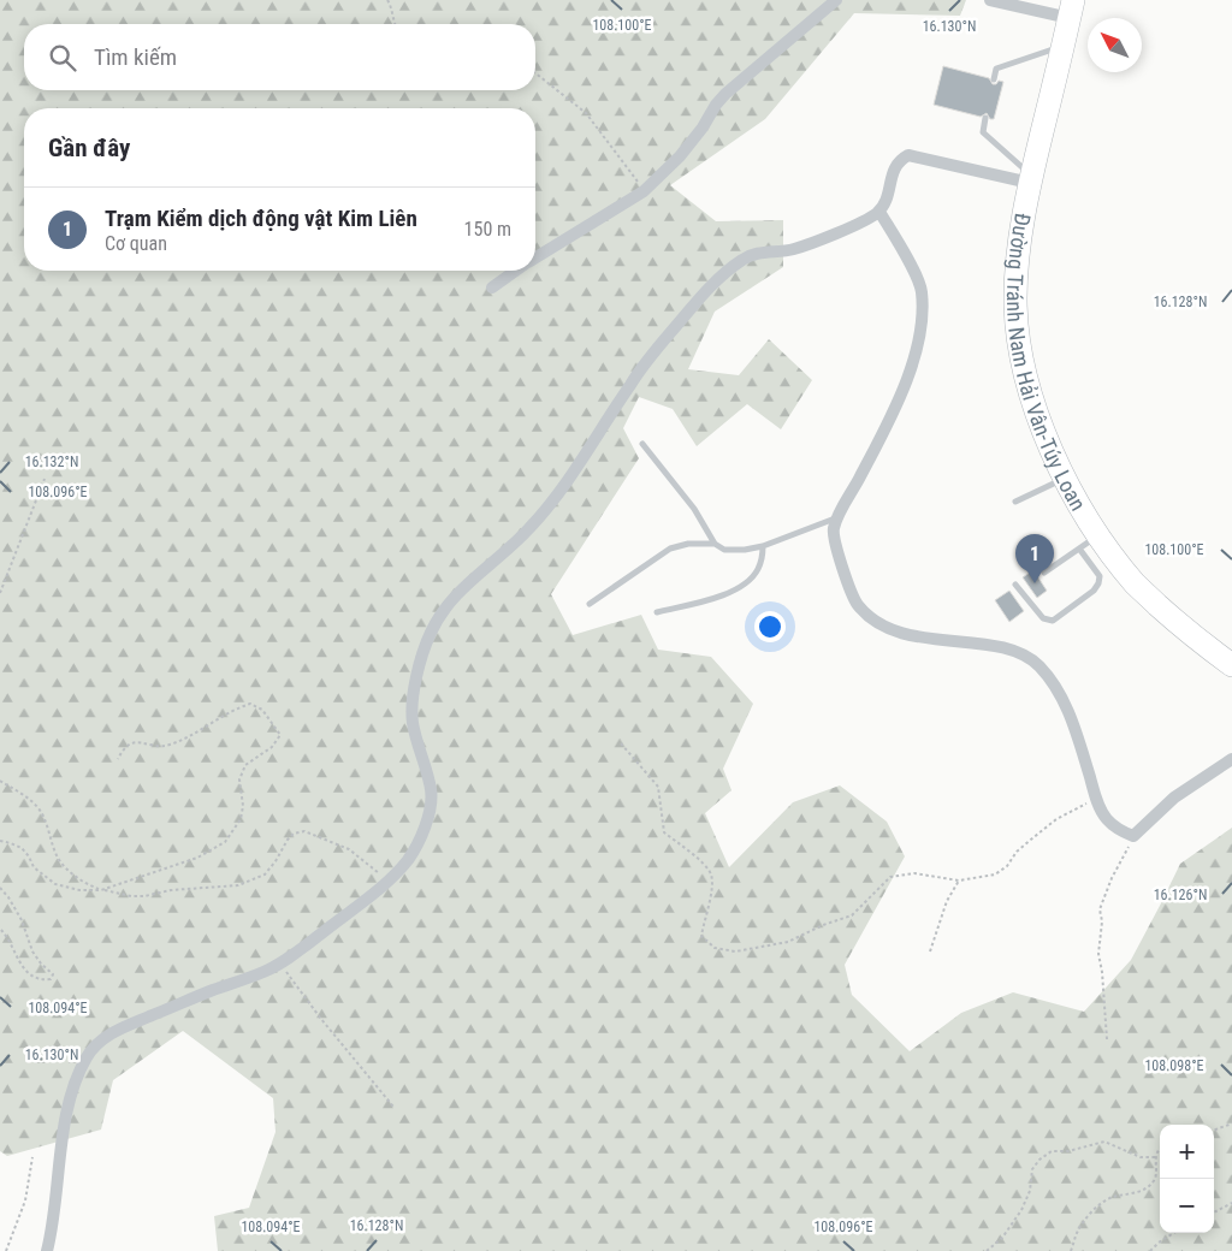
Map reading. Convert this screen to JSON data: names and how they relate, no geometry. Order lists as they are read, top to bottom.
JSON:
{
  "streets": {
    "highway": ["Đường Tránh Nam Hải Vân-Túy Loan"]
  },
  "north": "top left",
  "page": {
    "search": "Tìm kiếm",
    "heading": "Gần đây",
    "list": [
      {
        "mark": "1",
        "name": "Trạm Kiểm dịch động vật Kim Liên",
        "note": "Cơ quan",
        "value": "150 m"
      }
    ],
    "pins": "1",
    "map_buttons": ["+", "−"]
  },
  "coordinates": [
    "108.100°E",
    "16.130°N",
    "16.128°N",
    "16.132°N",
    "108.096°E",
    "16.126°N",
    "108.094°E",
    "108.098°E"
  ]
}
